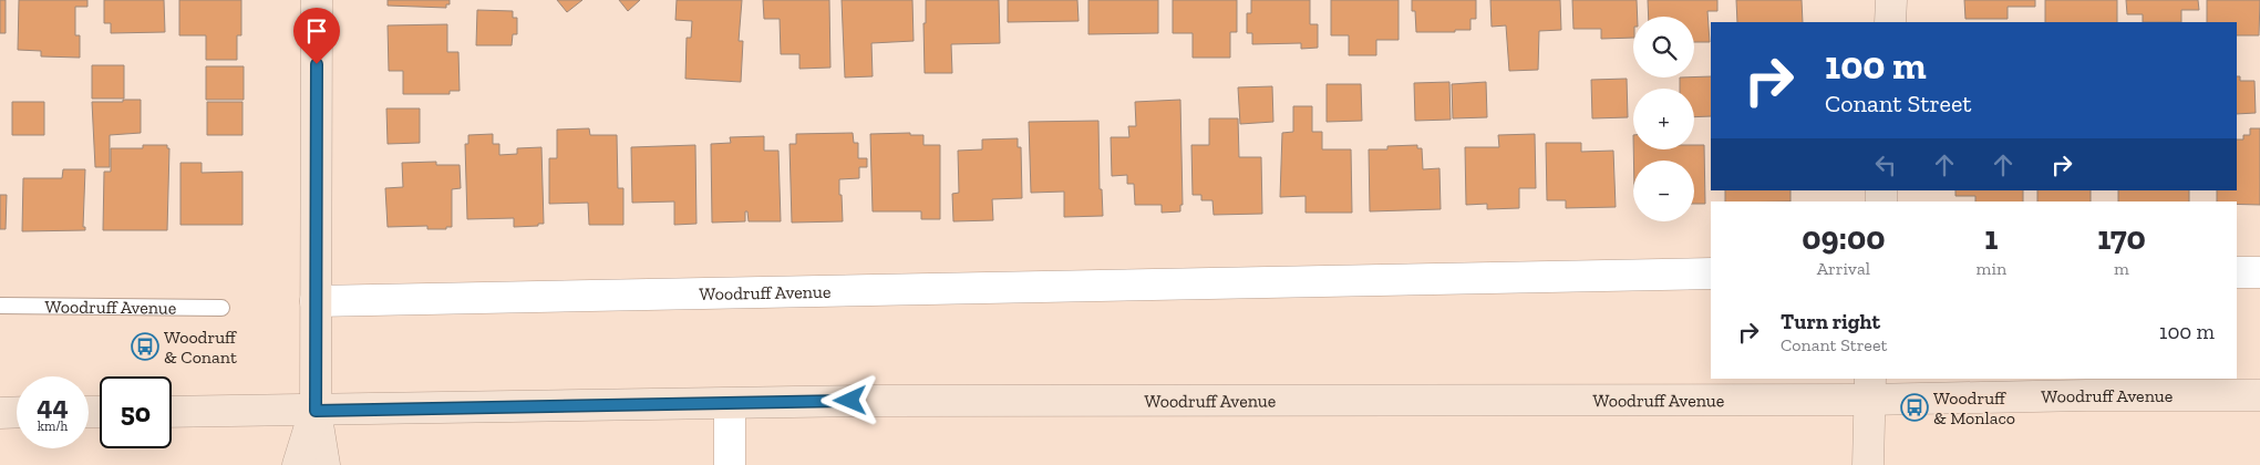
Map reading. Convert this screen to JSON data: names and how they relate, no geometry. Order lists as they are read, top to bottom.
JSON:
{
  "streets": {
    "main road": ["Woodruff Avenue"]
  },
  "places": {
    "bus stop": ["Woodruff & Conant", "Woodruff & Monlaco"]
  },
  "page": {
    "map_buttons": ["+", "−"],
    "turn": ["100 m", "Conant Street"],
    "eta": [
      "09:00",
      "Arrival",
      "1",
      "min",
      "170",
      "m"
    ],
    "list": [
      {
        "name": "Turn right",
        "note": "Conant Street",
        "value": "100 m"
      }
    ],
    "speed": "44 km/h",
    "limit": "50"
  }
}
